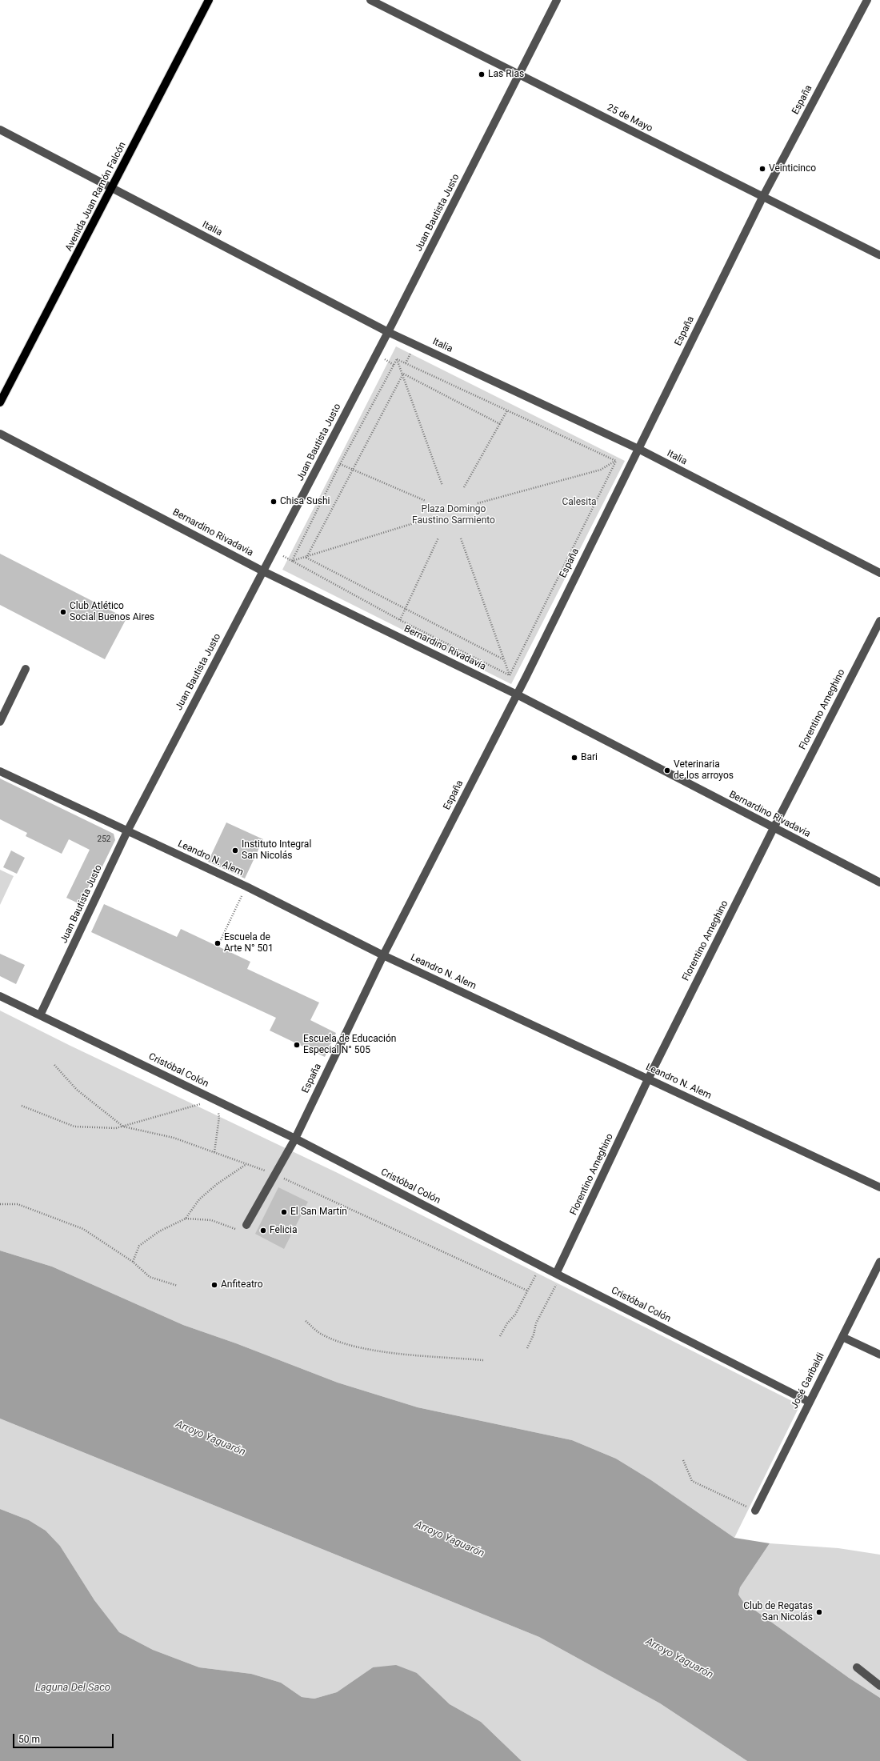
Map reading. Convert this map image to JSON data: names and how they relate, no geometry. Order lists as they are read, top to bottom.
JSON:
{
  "streets": {
    "main road": ["Avenida Juan Ramón Falcón"],
    "street": [
      "España",
      "25 de Mayo",
      "Juan Bautista Justo",
      "Italia",
      "Bernardino Rivadavia",
      "Florentino Ameghino",
      "Leandro N. Alem",
      "Cristóbal Colón",
      "José Garibaldi"
    ]
  },
  "crossings": [
    ["España", "25 de Mayo"],
    ["España", "Italia"],
    ["España", "Bernardino Rivadavia"],
    ["España", "Leandro N. Alem"],
    ["España", "Cristóbal Colón"],
    ["25 de Mayo", "Juan Bautista Justo"],
    ["Avenida Juan Ramón Falcón", "Italia"],
    ["Juan Bautista Justo", "Italia"],
    ["Juan Bautista Justo", "Bernardino Rivadavia"],
    ["Juan Bautista Justo", "Leandro N. Alem"],
    ["Juan Bautista Justo", "Cristóbal Colón"],
    ["Bernardino Rivadavia", "Florentino Ameghino"],
    ["Florentino Ameghino", "Leandro N. Alem"],
    ["Florentino Ameghino", "Cristóbal Colón"],
    ["Cristóbal Colón", "José Garibaldi"]
  ],
  "water": ["Arroyo Yaguarón", "Laguna Del Saco"],
  "parks": ["Calesita", "Plaza Domingo Faustino Sarmiento"],
  "places": [
    "Las Rias",
    "Veinticinco",
    "Chisa Sushi",
    "Club Atlético Social Buenos Aires",
    "Bari",
    "Veterinaria de los arroyos",
    "Instituto Integral San Nicolás",
    "Escuela de Arte N° 501",
    "Escuela de Educación Especial N° 505",
    "El San Martín",
    "Felicia",
    "Anfiteatro",
    "Club de Regatas San Nicolás"
  ],
  "house_numbers": ["252"],
  "scale_bar": "50 m"
}
